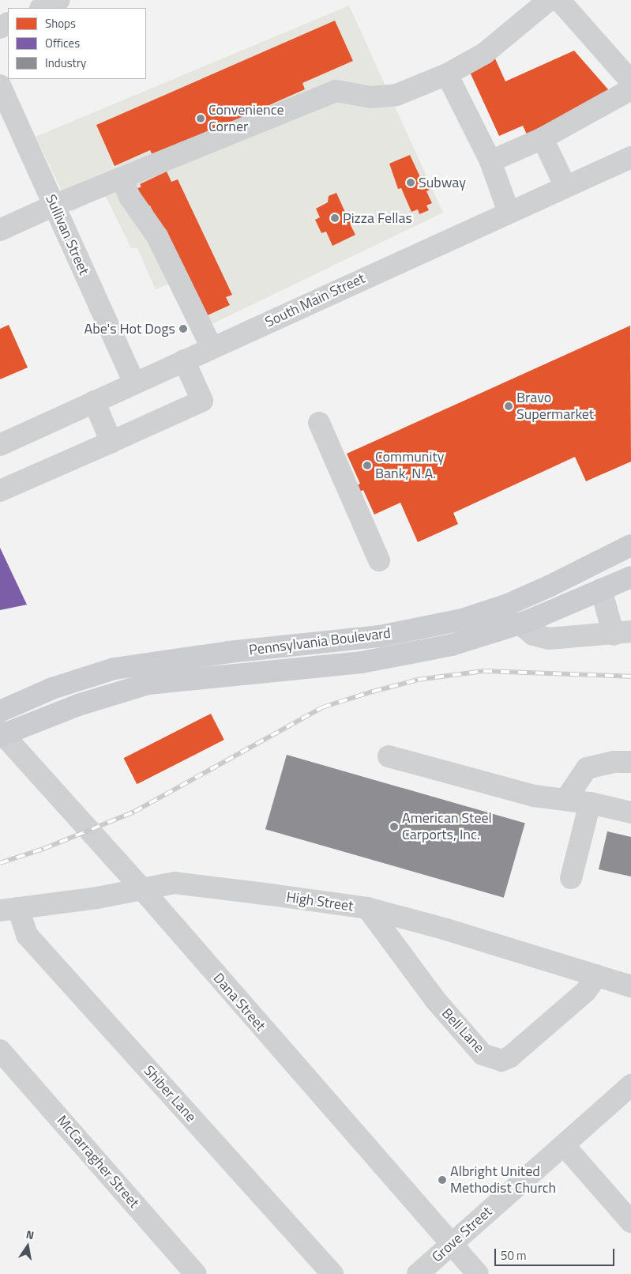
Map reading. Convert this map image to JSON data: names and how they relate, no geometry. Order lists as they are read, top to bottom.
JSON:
{
  "streets": {
    "main road": ["Pennsylvania Boulevard"],
    "street": [
      "Sullivan Street",
      "South Main Street",
      "High Street",
      "Dana Street",
      "Bell Lane",
      "Shiber Lane",
      "McCarragher Street",
      "Grove Street"
    ]
  },
  "crossings": [
    ["Sullivan Street", "South Main Street"],
    ["Pennsylvania Boulevard", "Dana Street"],
    ["High Street", "Dana Street"],
    ["High Street", "Bell Lane"],
    ["High Street", "Shiber Lane"],
    ["Dana Street", "Grove Street"]
  ],
  "places": [
    "Convenience Corner",
    "Subway",
    "Pizza Fellas",
    "Abe's Hot Dogs",
    "Bravo Supermarket",
    "Community Bank, N.A.",
    "American Steel Carports, Inc.",
    "Albright United Methodist Church"
  ],
  "legend": ["Shops", "Offices", "Industry"],
  "scale_bar": "50 m",
  "north": "top"
}
